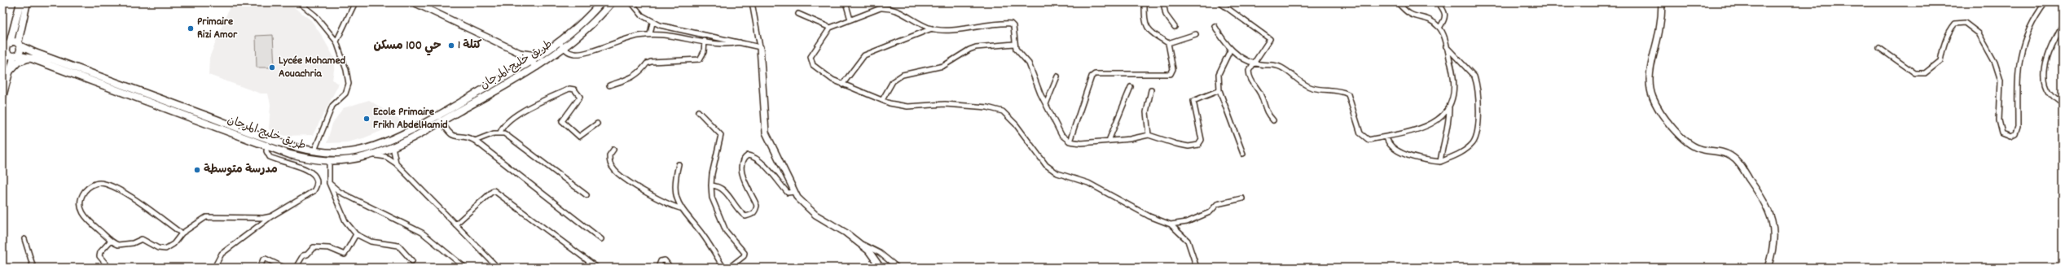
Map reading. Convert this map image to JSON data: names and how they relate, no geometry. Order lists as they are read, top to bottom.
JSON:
{
  "streets": {
    "main road": ["طريق خليج المرجان"]
  },
  "districts": ["حي 100 مسكن"],
  "places": [
    "Primaire Rizi Amor",
    "كتلة 1",
    "Lycée Mohamed Aouachria",
    "Ecole Primaire Frikh AbdelHamid",
    "مدرسة متوسطة"
  ]
}
